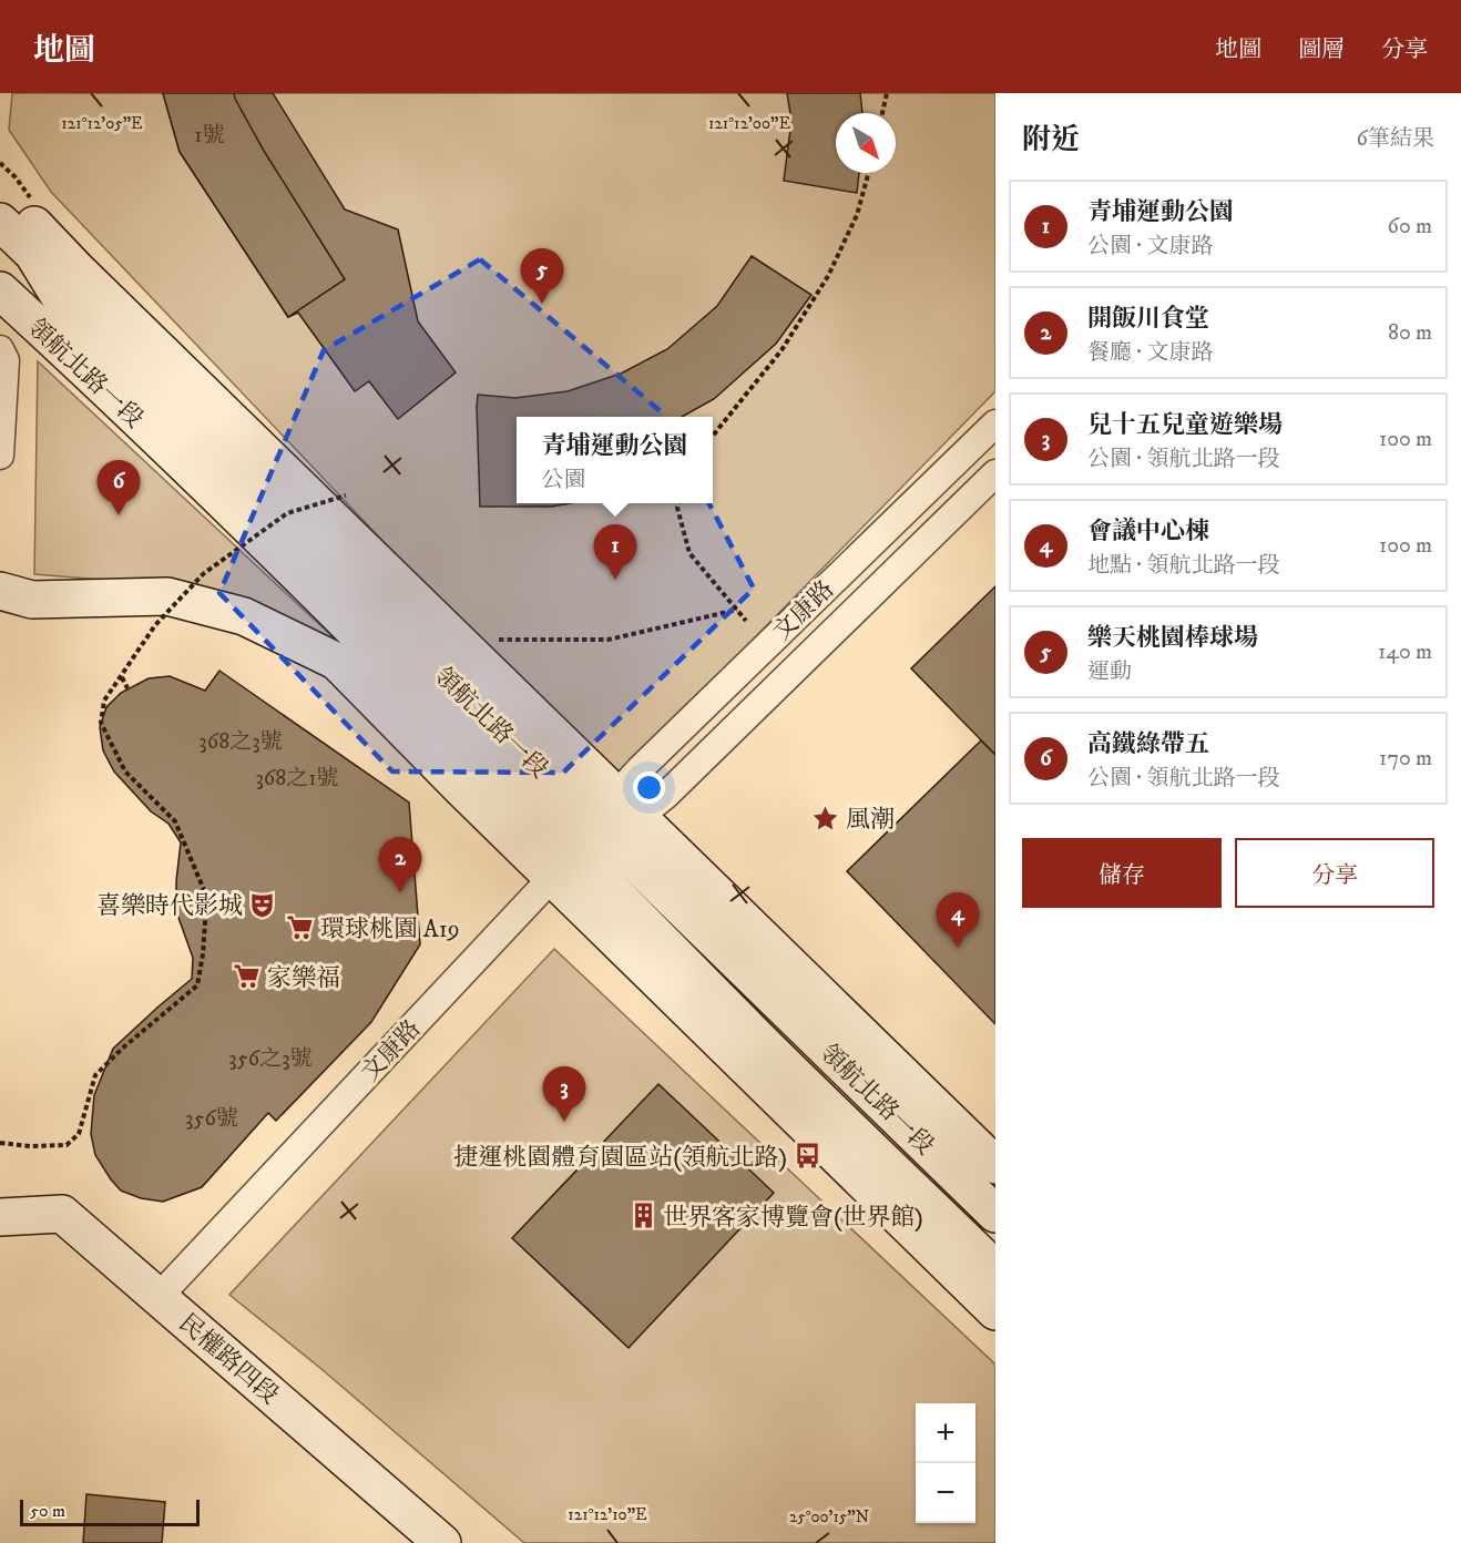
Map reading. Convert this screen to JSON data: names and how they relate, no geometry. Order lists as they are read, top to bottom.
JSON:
{
  "streets": {
    "street": ["領航北路一段", "文康路", "民權路四段"]
  },
  "crossings": [
    ["領航北路一段", "文康路"],
    ["文康路", "民權路四段"]
  ],
  "places": {
    "place": ["風潮"],
    "theatre": ["喜樂時代影城"],
    "supermarket": ["環球桃園 A19", "家樂福"],
    "bus stop": ["捷運桃園體育園區站(領航北路)"],
    "building": ["世界客家博覽會(世界館)"]
  },
  "house_numbers": [
    "1號",
    "368之3號",
    "368之1號",
    "356之3號",
    "356號"
  ],
  "scale_bar": "50 m",
  "north": "bottom right",
  "page": {
    "header": "地圖",
    "nav": ["地圖", "圖層", "分享"],
    "heading": ["附近", "6筆結果"],
    "list": [
      {
        "mark": "1",
        "name": "青埔運動公園",
        "note": "公園 · 文康路",
        "value": "60 m"
      },
      {
        "mark": "2",
        "name": "開飯川食堂",
        "note": "餐廳 · 文康路",
        "value": "80 m"
      },
      {
        "mark": "3",
        "name": "兒十五兒童遊樂場",
        "note": "公園 · 領航北路一段",
        "value": "100 m"
      },
      {
        "mark": "4",
        "name": "會議中心棟",
        "note": "地點 · 領航北路一段",
        "value": "100 m"
      },
      {
        "mark": "5",
        "name": "樂天桃園棒球場",
        "note": "運動",
        "value": "140 m"
      },
      {
        "mark": "6",
        "name": "高鐵綠帶五",
        "note": "公園 · 領航北路一段",
        "value": "170 m"
      }
    ],
    "pins": [
      "5",
      "6",
      "1",
      "2",
      "4",
      "3"
    ],
    "popup": ["青埔運動公園", "公園"],
    "buttons": ["儲存", "分享"],
    "map_buttons": ["+", "−"],
    "scale": "50 m"
  },
  "coordinates": [
    "121°12'05\"E",
    "121°12'00\"E",
    "121°12'10\"E",
    "25°00'15\"N"
  ]
}
